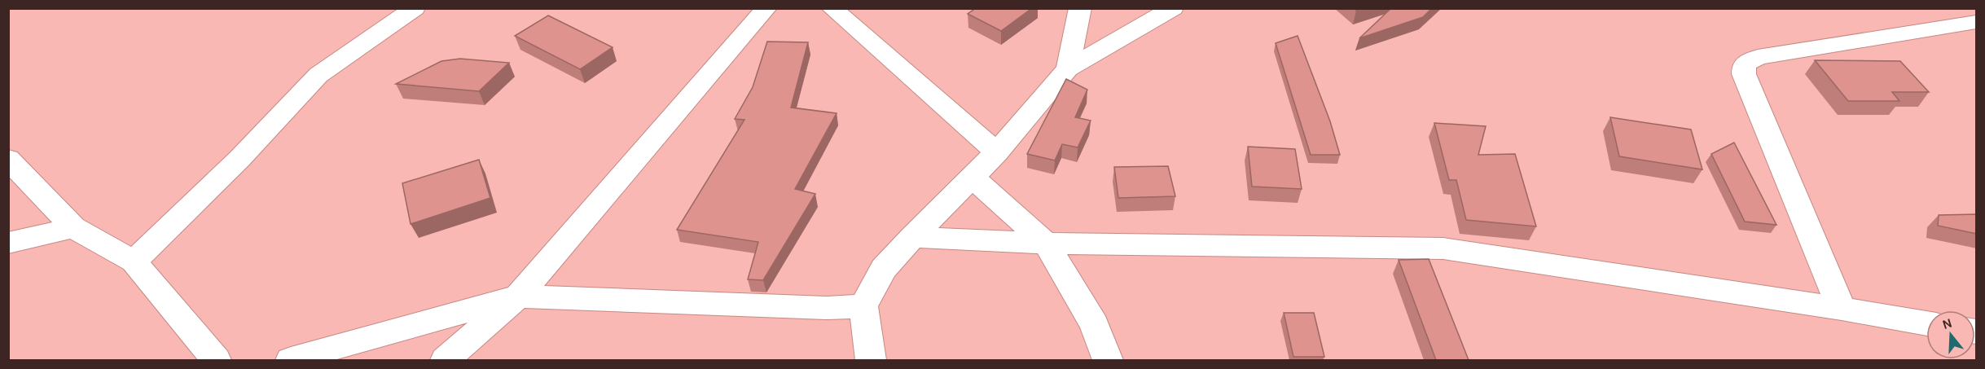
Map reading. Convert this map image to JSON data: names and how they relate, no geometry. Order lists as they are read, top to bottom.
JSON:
{
  "north": "top"
}
